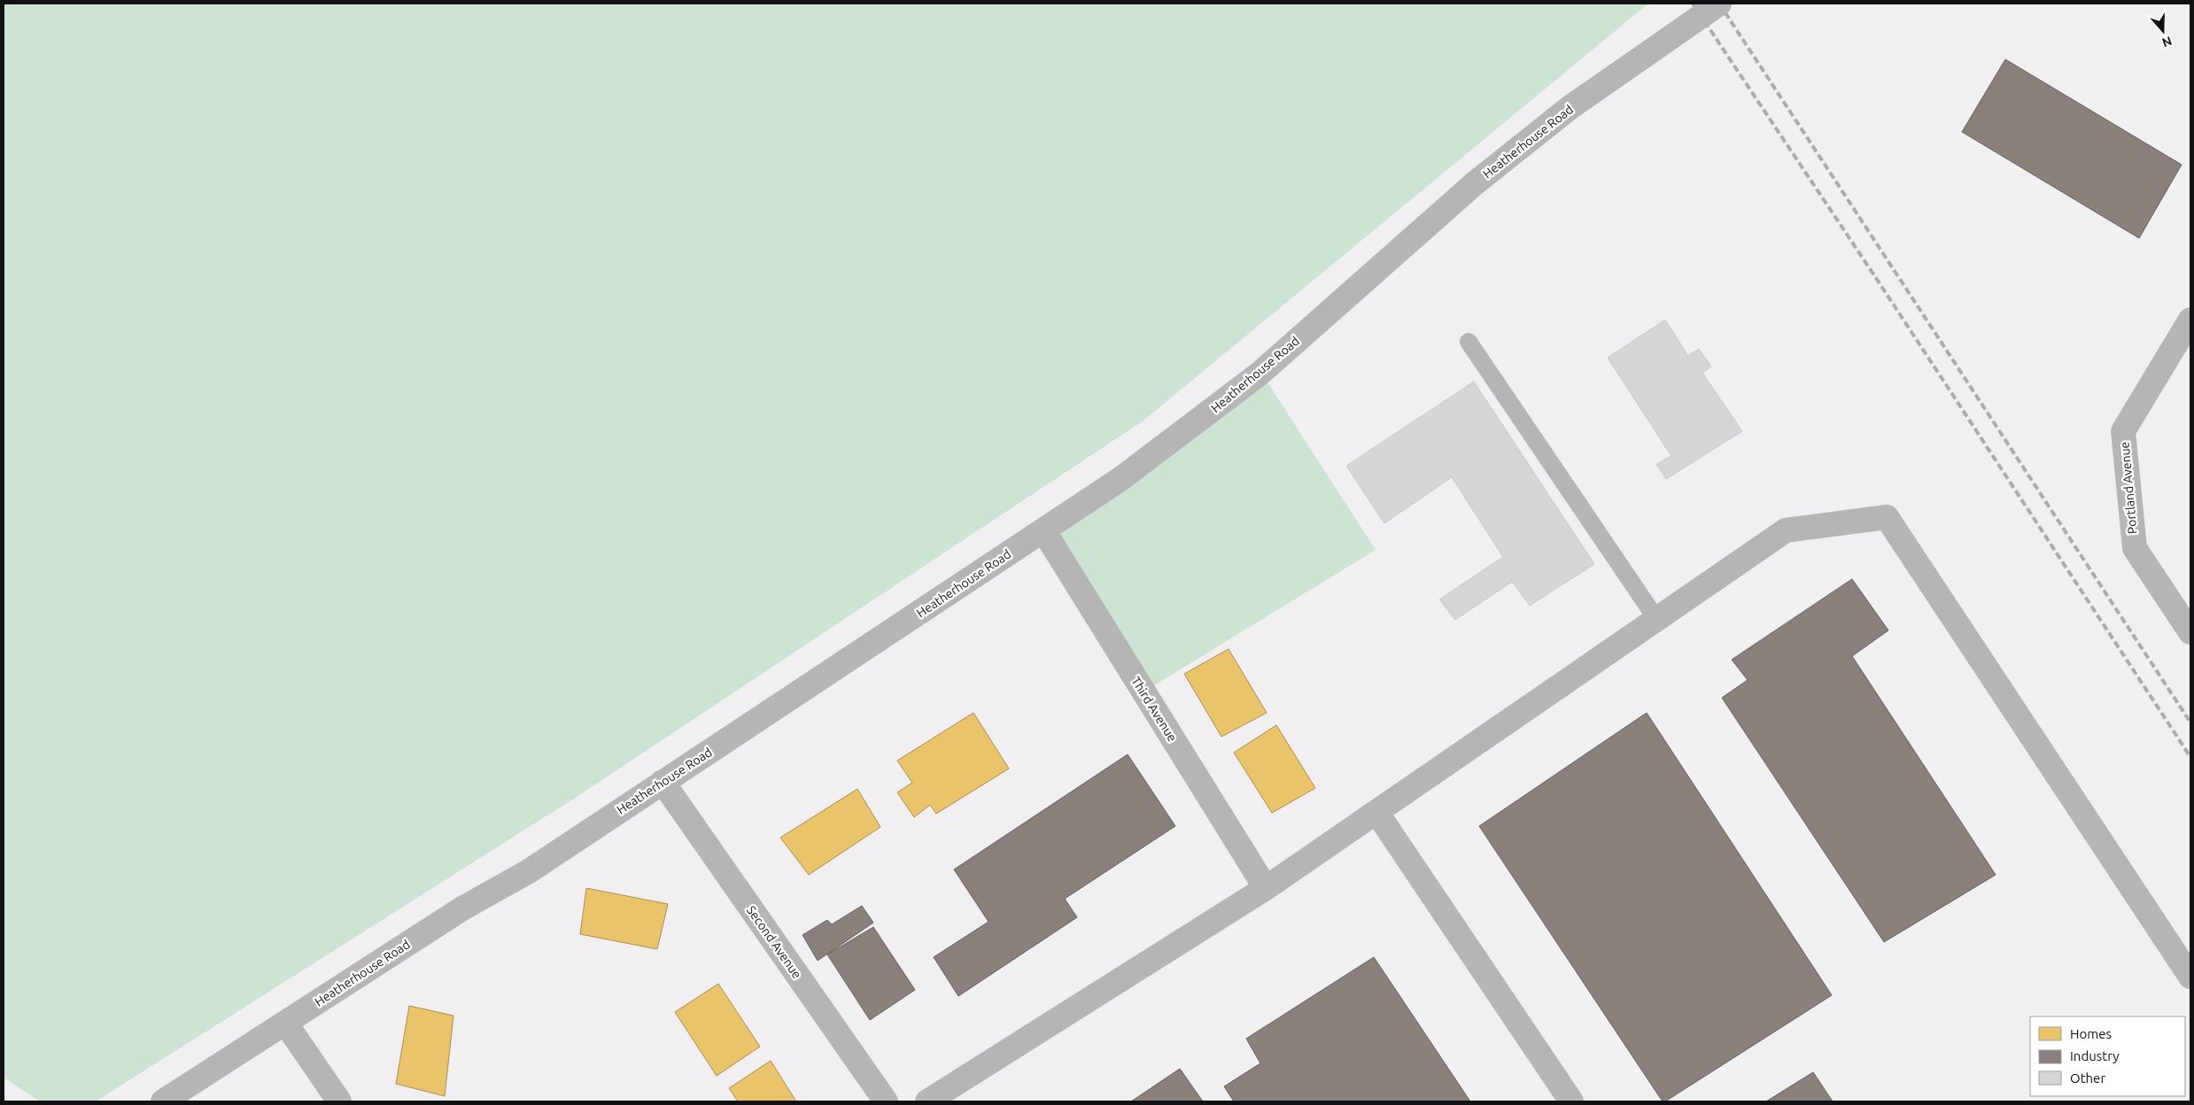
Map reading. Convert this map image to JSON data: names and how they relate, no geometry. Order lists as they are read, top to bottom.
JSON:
{
  "streets": {
    "street": [
      "Heatherhouse Road",
      "Portland Avenue",
      "Third Avenue",
      "Second Avenue"
    ]
  },
  "crossings": [
    ["Heatherhouse Road", "Third Avenue"],
    ["Heatherhouse Road", "Second Avenue"]
  ],
  "legend": ["Homes", "Industry", "Other"],
  "north": "bottom"
}
